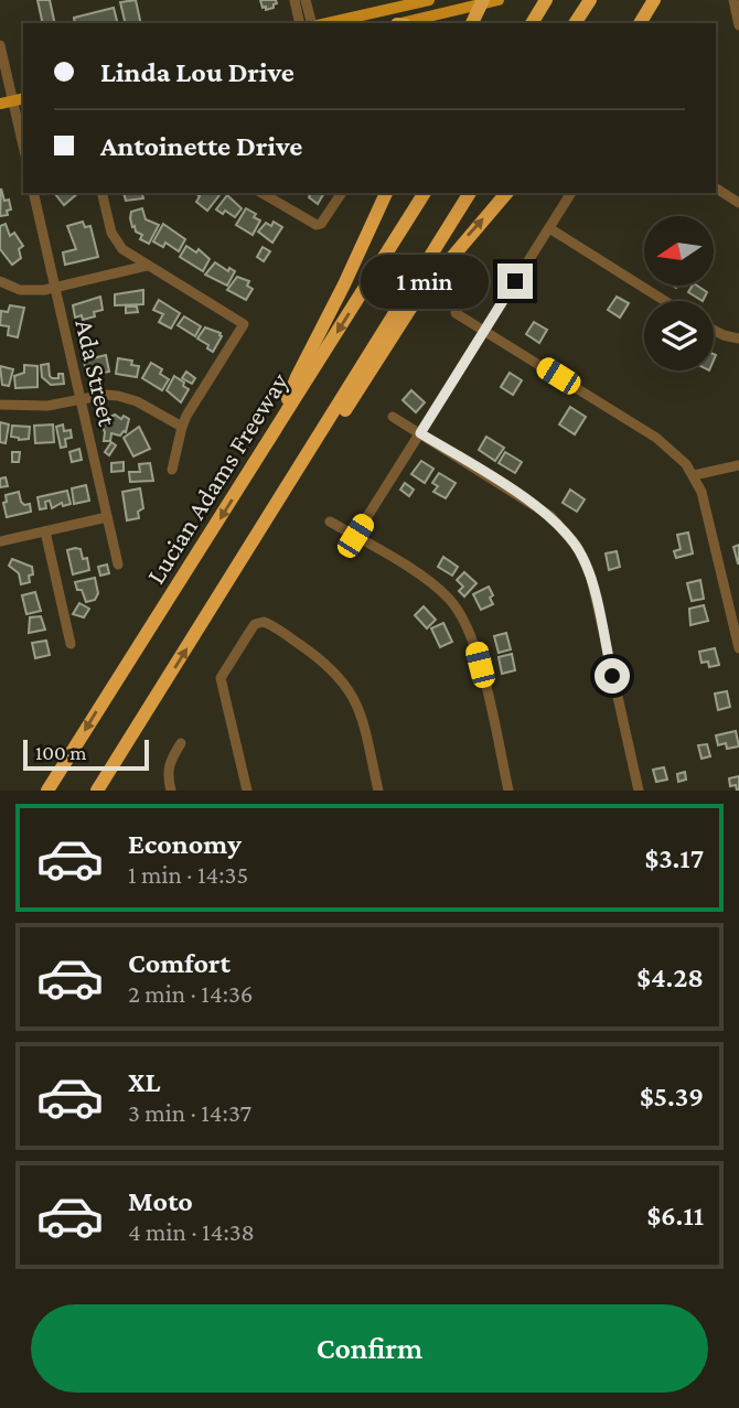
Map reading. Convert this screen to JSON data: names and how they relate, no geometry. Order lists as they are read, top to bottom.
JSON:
{
  "streets": {
    "highway": ["Lucian Adams Freeway"],
    "street": ["Ada Street"]
  },
  "scale_bar": "100 m",
  "north": "left",
  "page": {
    "banner": ["Linda Lou Drive", "Antoinette Drive"],
    "bubble": "1 min",
    "scale": "100 m",
    "list": [
      {
        "name": "Economy",
        "note": "1 min · 14:35",
        "value": "$3.17"
      },
      {
        "name": "Comfort",
        "note": "2 min · 14:36",
        "value": "$4.28"
      },
      {
        "name": "XL",
        "note": "3 min · 14:37",
        "value": "$5.39"
      },
      {
        "name": "Moto",
        "note": "4 min · 14:38",
        "value": "$6.11"
      }
    ],
    "buttons": "Confirm"
  }
}
